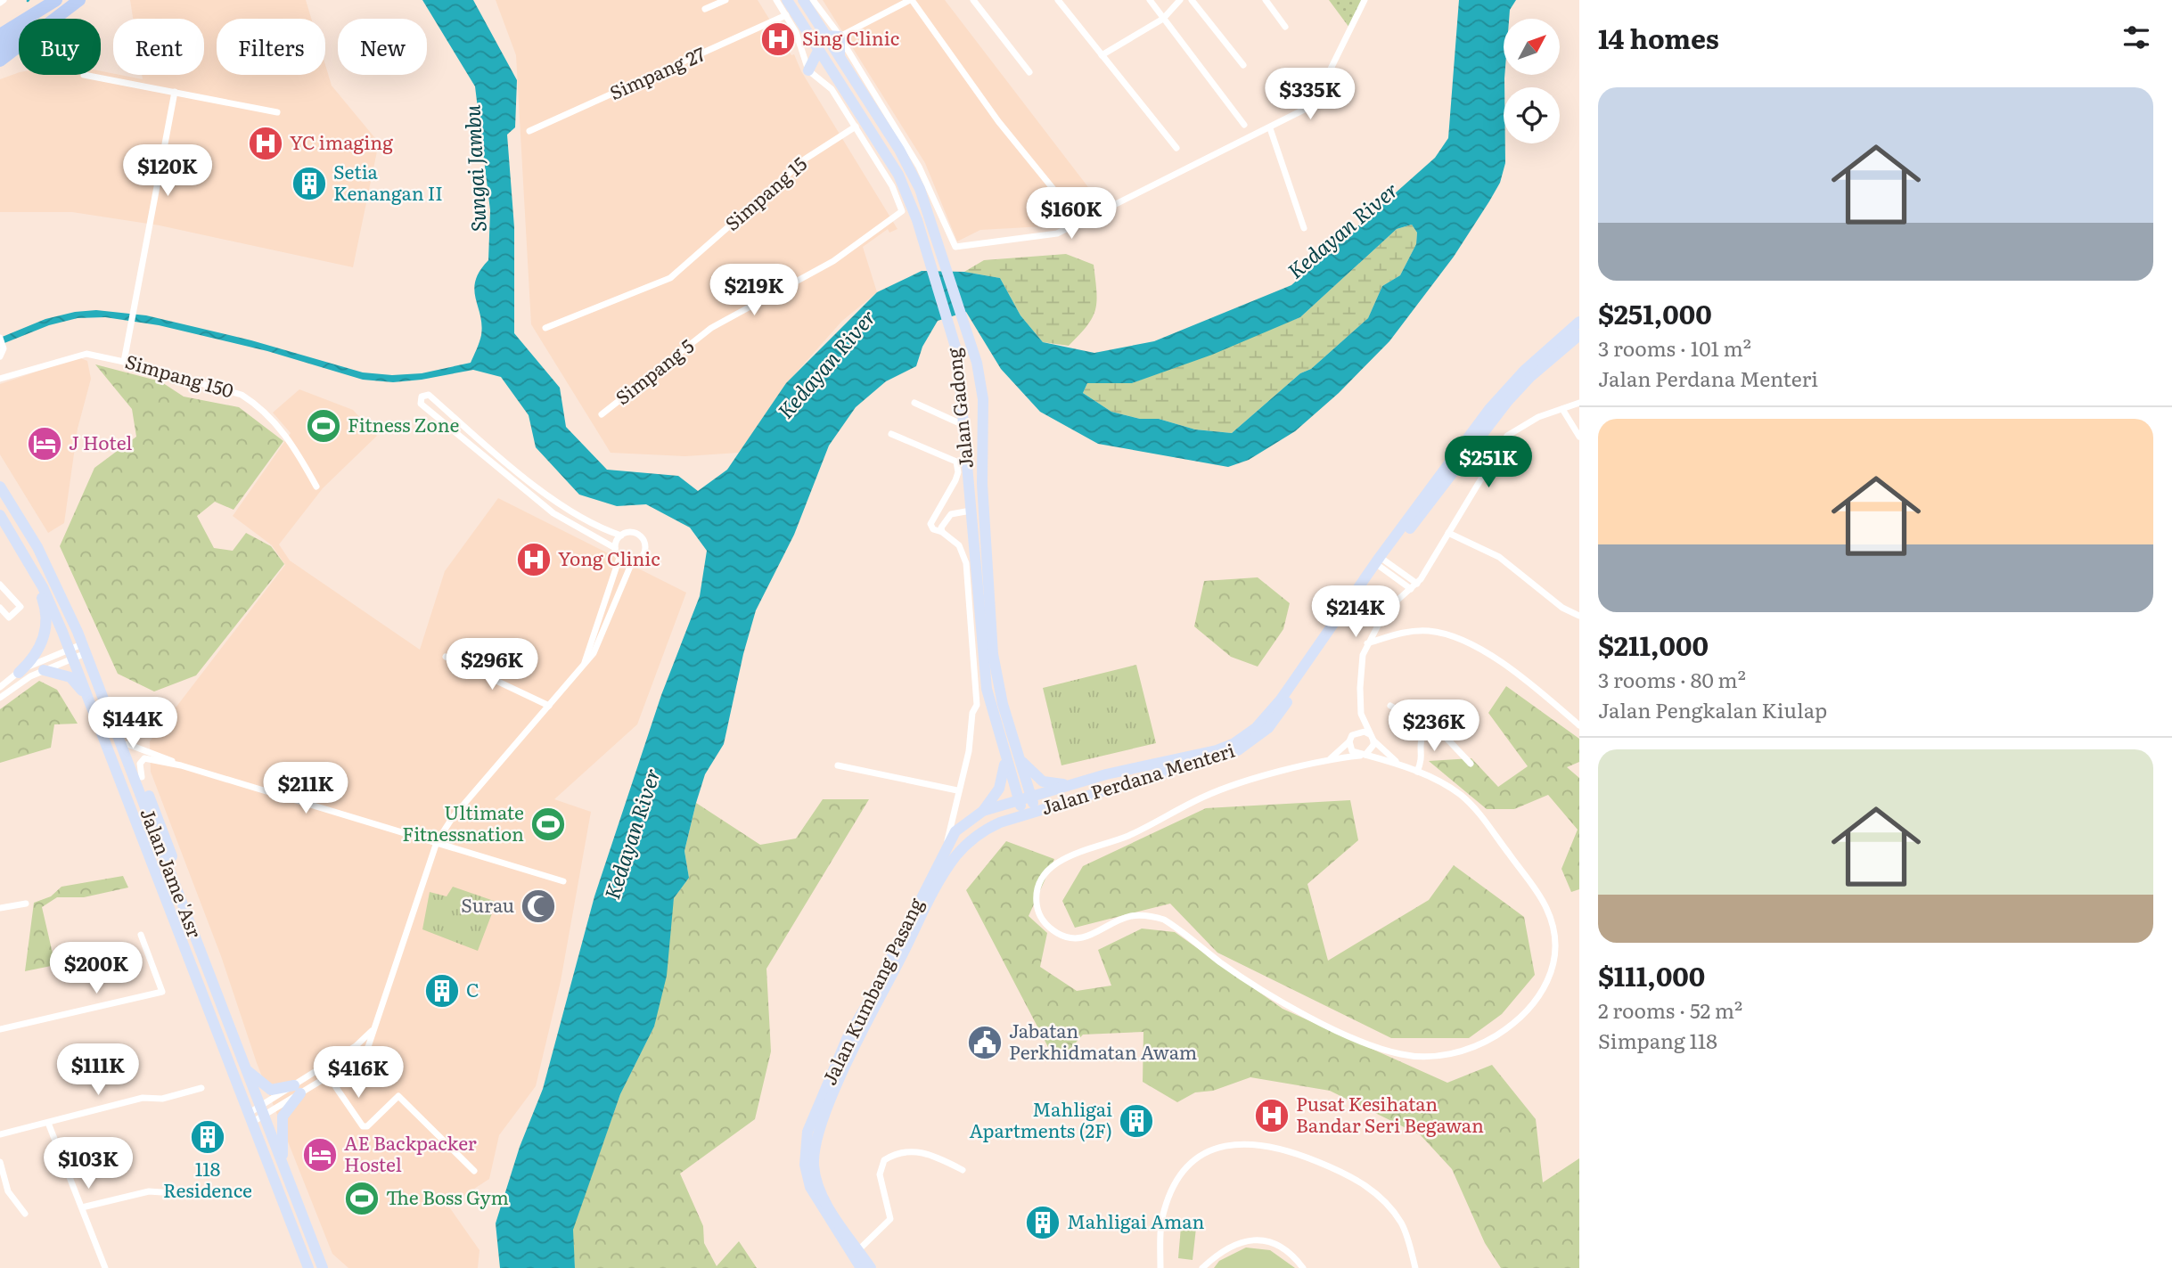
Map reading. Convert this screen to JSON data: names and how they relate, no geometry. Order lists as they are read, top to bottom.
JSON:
{
  "streets": {
    "main road": [
      "Jalan Gadong",
      "Jalan Perdana Menteri",
      "Jalan Jame 'Asr",
      "Jalan Kumbang Pasang"
    ],
    "street": [
      "Simpang 27",
      "Simpang 15",
      "Simpang 5",
      "Simpang 150"
    ]
  },
  "crossings": [
    ["Simpang 15", "Simpang 5"],
    ["Jalan Gadong", "Jalan Perdana Menteri"],
    ["Jalan Gadong", "Jalan Kumbang Pasang"],
    ["Jalan Perdana Menteri", "Jalan Kumbang Pasang"]
  ],
  "water": ["Sungai Jambu", "Kedayan River"],
  "places": {
    "hospital": [
      "Sing Clinic",
      "YC imaging",
      "Yong Clinic",
      "Pusat Kesihatan Bandar Seri Begawan"
    ],
    "building": [
      "Setia Kenangan II",
      "C",
      "Mahligai Apartments (2F)",
      "118 Residence",
      "Mahligai Aman"
    ],
    "sports": ["Fitness Zone", "Ultimate Fitnessnation", "The Boss Gym"],
    "hotel": ["J Hotel", "AE Backpacker Hostel"],
    "mosque": ["Surau"],
    "public building": ["Jabatan Perkhidmatan Awam"]
  },
  "north": "top right",
  "page": {
    "heading": "14 homes",
    "chip": [
      "Buy",
      "Rent",
      "Filters",
      "New"
    ],
    "price": [
      "$335K",
      "$120K",
      "$160K",
      "$219K",
      "$251K",
      "$214K",
      "$296K",
      "$144K",
      "$236K",
      "$211K",
      "$200K",
      "$111K",
      "$416K",
      "$103K"
    ],
    "list": [
      {
        "name": "$251,000",
        "note": "3 rooms · 101 m² · Jalan Perdana Menteri"
      },
      {
        "name": "$211,000",
        "note": "3 rooms · 80 m² · Jalan Pengkalan Kiulap"
      },
      {
        "name": "$111,000",
        "note": "2 rooms · 52 m² · Simpang 118"
      }
    ]
  }
}
